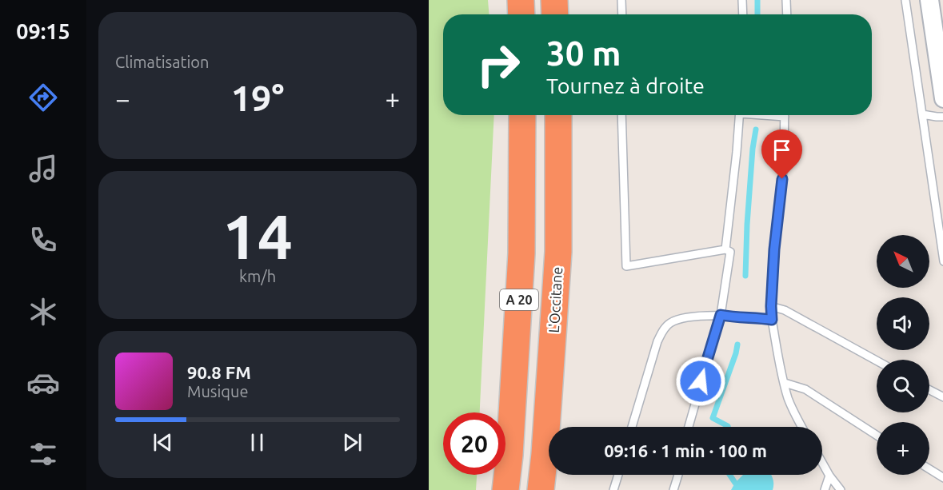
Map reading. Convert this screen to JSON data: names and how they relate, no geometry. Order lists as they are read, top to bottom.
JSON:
{
  "streets": {
    "highway": ["A 20", "L'Occitane"]
  },
  "north": "top left",
  "page": {
    "tabs": "09:15",
    "tile": [
      "Climatisation",
      ["14", "km/h"]
    ],
    "turn": ["30 m", "Tournez à droite"],
    "heat": ["−", "19°", "+"],
    "map_buttons": "+",
    "song": ["90.8 FM", "Musique"],
    "limit": "20",
    "trip": "09:16 · 1 min · 100 m"
  }
}
